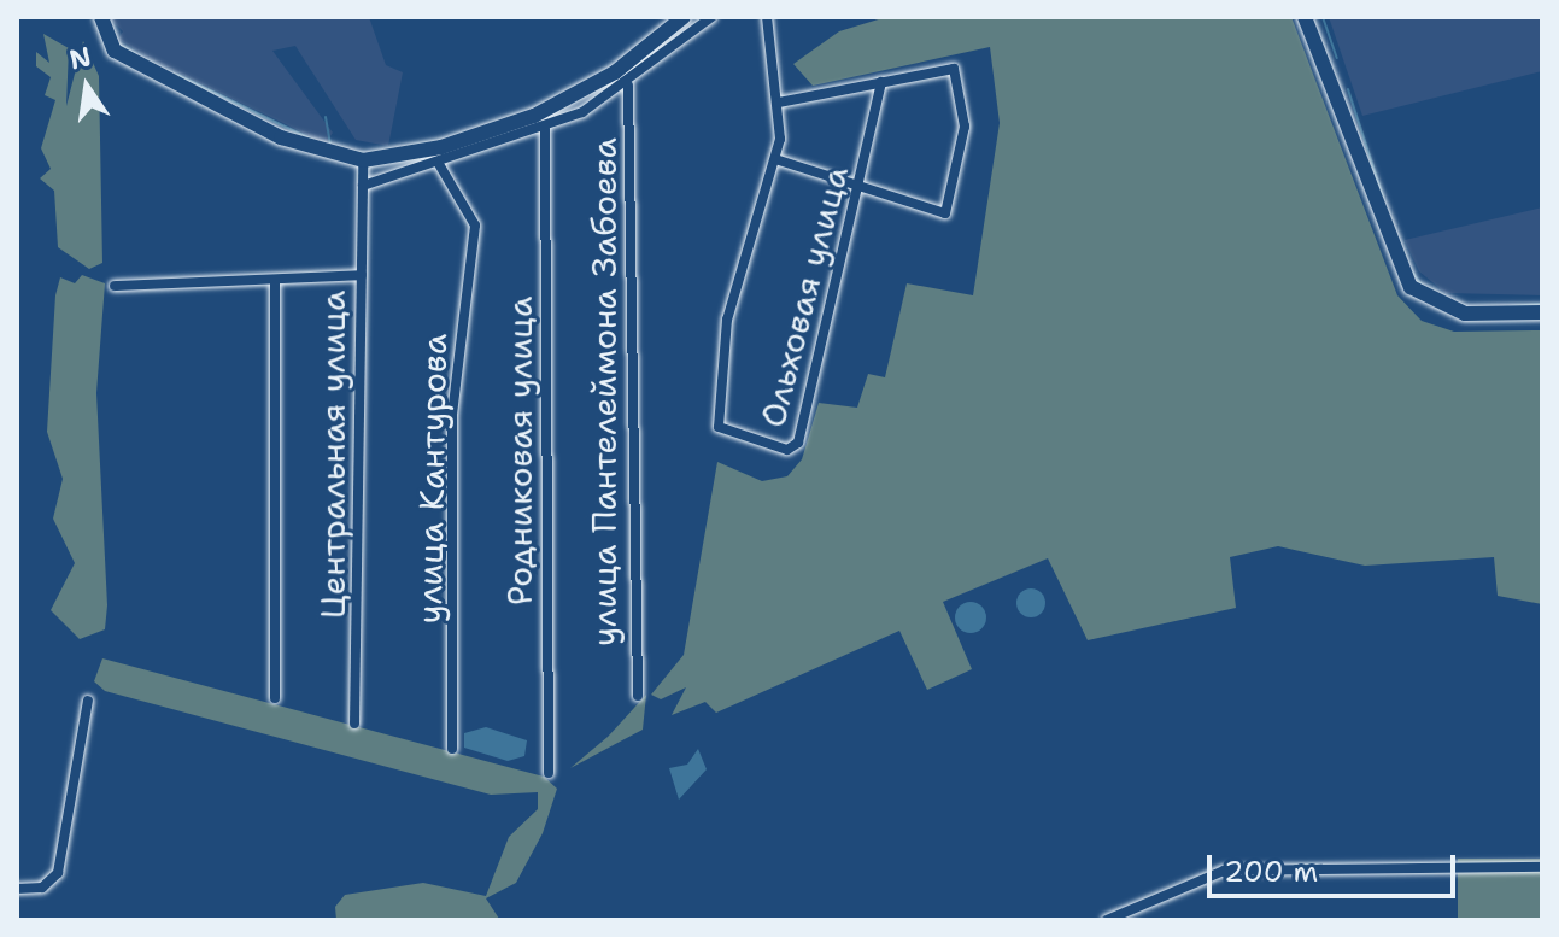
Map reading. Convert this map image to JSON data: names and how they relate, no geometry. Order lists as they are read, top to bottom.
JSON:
{
  "streets": {
    "street": [
      "Ольховая улица",
      "улица Пантелеймона Забоева",
      "Родниковая улица",
      "Центральная улица",
      "улица Кантурова"
    ]
  },
  "scale_bar": "200 m",
  "north": "top"
}
